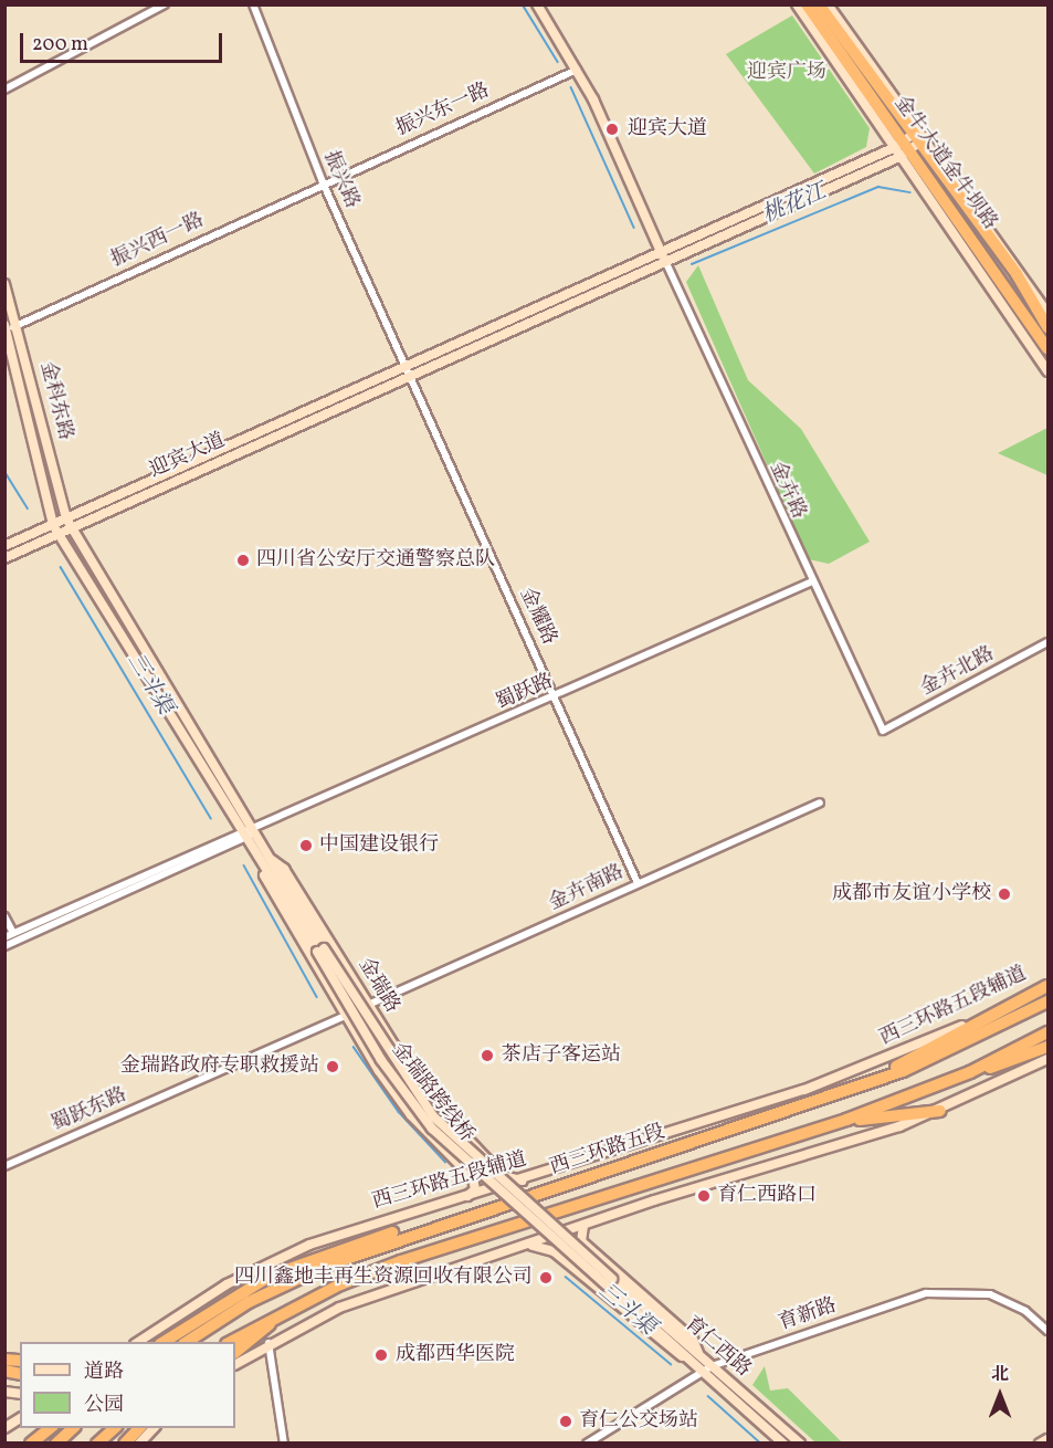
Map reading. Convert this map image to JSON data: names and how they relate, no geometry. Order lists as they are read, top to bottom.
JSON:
{
  "streets": {
    "highway": ["金牛大道金牛坝路", "西三环路五段"],
    "street": [
      "振兴东一路",
      "振兴路",
      "振兴西一路",
      "金科东路",
      "迎宾大道",
      "金卉路",
      "金耀路",
      "金卉北路",
      "蜀跃路",
      "金卉南路",
      "金瑞路",
      "西三环路五段辅道",
      "金瑞路跨线桥",
      "蜀跃东路",
      "育新路",
      "育仁西路"
    ]
  },
  "crossings": [
    ["振兴东一路", "振兴路"],
    ["振兴东一路", "振兴西一路"],
    ["金牛大道金牛坝路", "迎宾大道"],
    ["振兴路", "振兴西一路"],
    ["振兴路", "迎宾大道"],
    ["振兴路", "金耀路"],
    ["振兴西一路", "金科东路"],
    ["金科东路", "迎宾大道"],
    ["金科东路", "金瑞路"],
    ["迎宾大道", "金卉路"],
    ["迎宾大道", "金耀路"],
    ["迎宾大道", "金瑞路"],
    ["金卉路", "金卉北路"],
    ["金卉路", "蜀跃路"],
    ["金耀路", "蜀跃路"],
    ["金耀路", "金卉南路"],
    ["蜀跃路", "金瑞路"],
    ["金卉南路", "金瑞路"],
    ["金卉南路", "蜀跃东路"],
    ["金瑞路", "西三环路五段辅道"],
    ["金瑞路", "金瑞路跨线桥"],
    ["金瑞路", "蜀跃东路"],
    ["金瑞路跨线桥", "育仁西路"],
    ["育新路", "育仁西路"]
  ],
  "water": ["桃花江", "三斗渠"],
  "parks": ["迎宾广场"],
  "places": [
    "迎宾大道",
    "四川省公安厅交通警察总队",
    "中国建设银行",
    "成都市友谊小学校",
    "茶店子客运站",
    "金瑞路政府专职救援站",
    "育仁西路口",
    "四川鑫地丰再生资源回收有限公司",
    "成都西华医院",
    "育仁公交场站"
  ],
  "legend": ["道路", "公园"],
  "scale_bar": "200 m",
  "north": "top"
}
